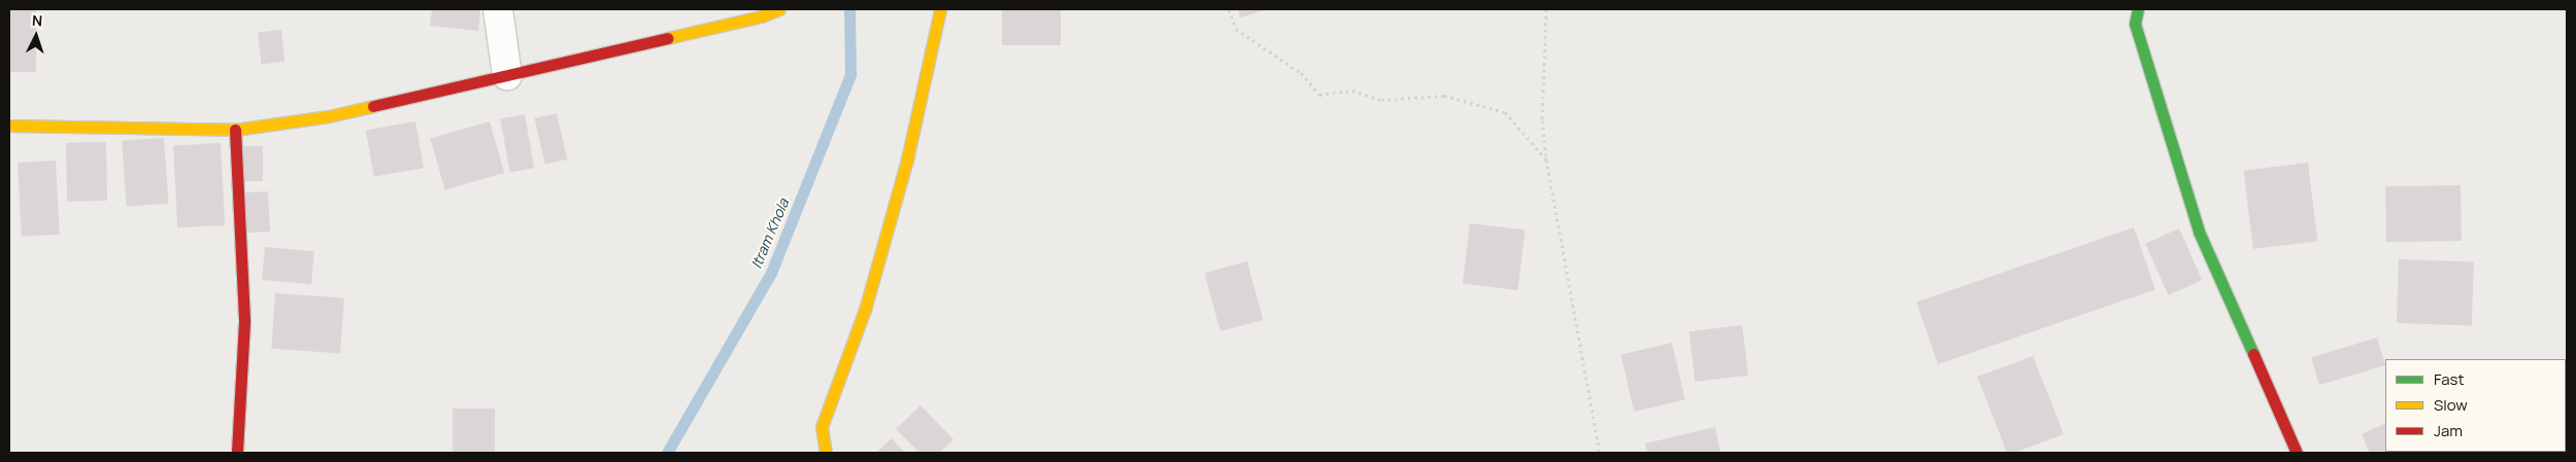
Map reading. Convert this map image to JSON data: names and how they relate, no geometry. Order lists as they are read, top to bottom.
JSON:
{
  "water": ["Itram Khola"],
  "legend": ["Fast", "Slow", "Jam"],
  "north": "top"
}
